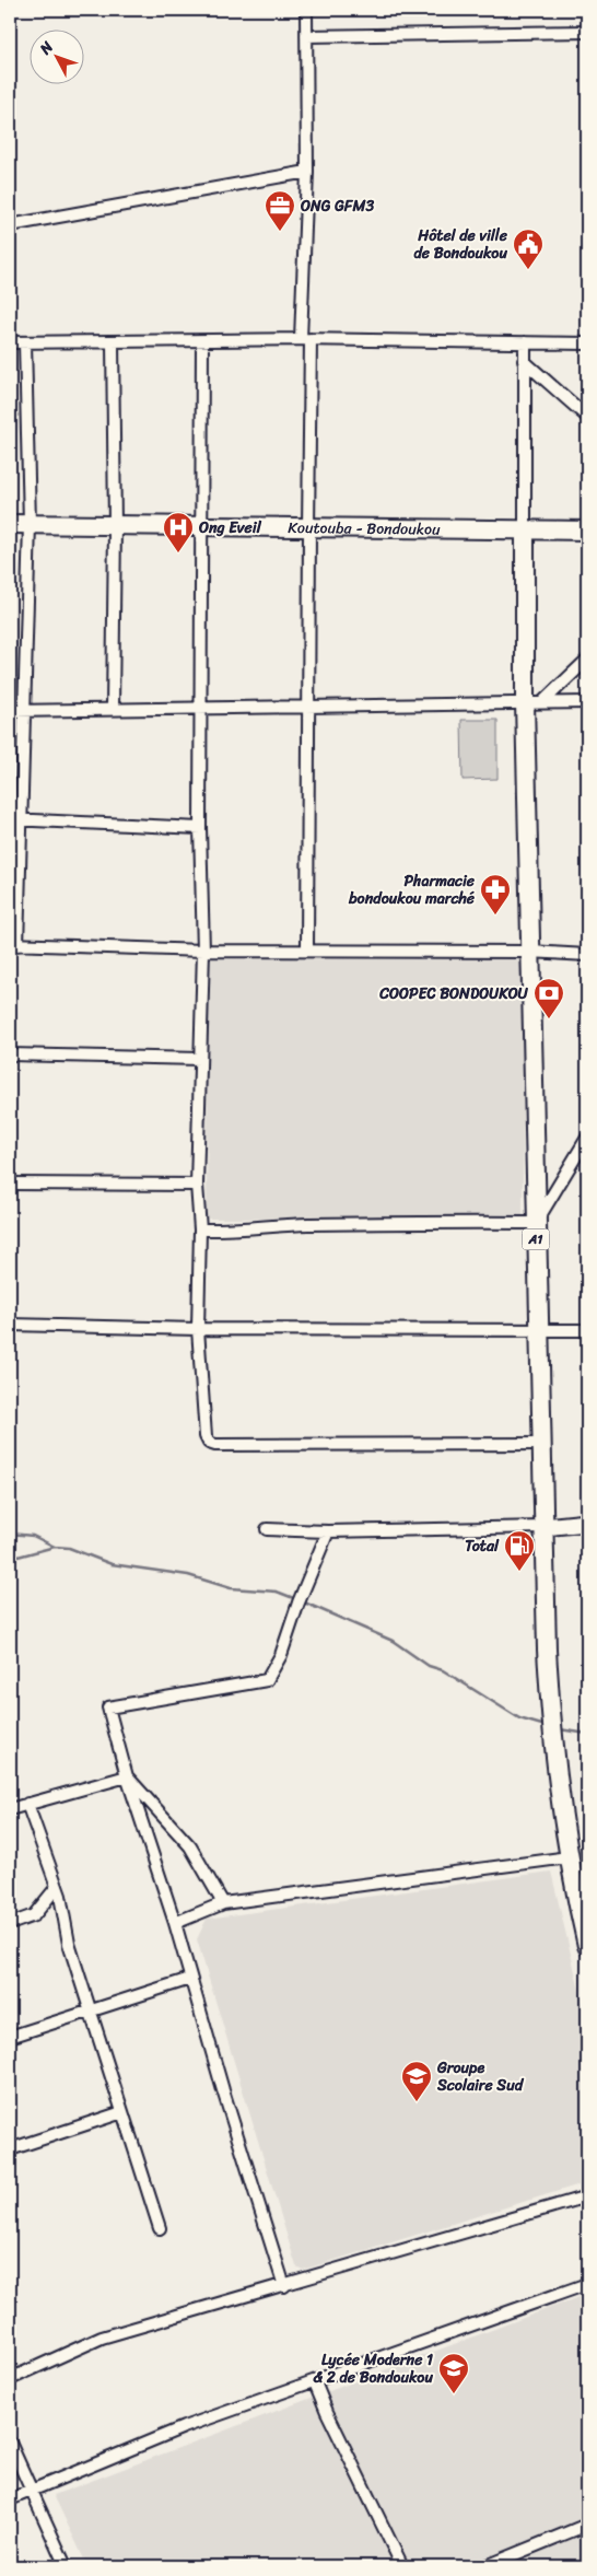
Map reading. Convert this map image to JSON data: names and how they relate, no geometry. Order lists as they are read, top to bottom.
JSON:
{
  "streets": {
    "main road": ["Koutouba - Bondoukou", "A1"]
  },
  "crossings": [
    ["Koutouba - Bondoukou", "A1"]
  ],
  "places": {
    "office": ["ONG GFM3"],
    "public building": ["Hôtel de ville de Bondoukou"],
    "hospital": ["Ong Eveil"],
    "pharmacy": ["Pharmacie bondoukou marché"],
    "bank": ["COOPEC BONDOUKOU"],
    "fuel station": ["Total"],
    "school or university": ["Groupe Scolaire Sud", "Lycée Moderne 1 & 2 de Bondoukou"]
  },
  "north": "top left"
}
